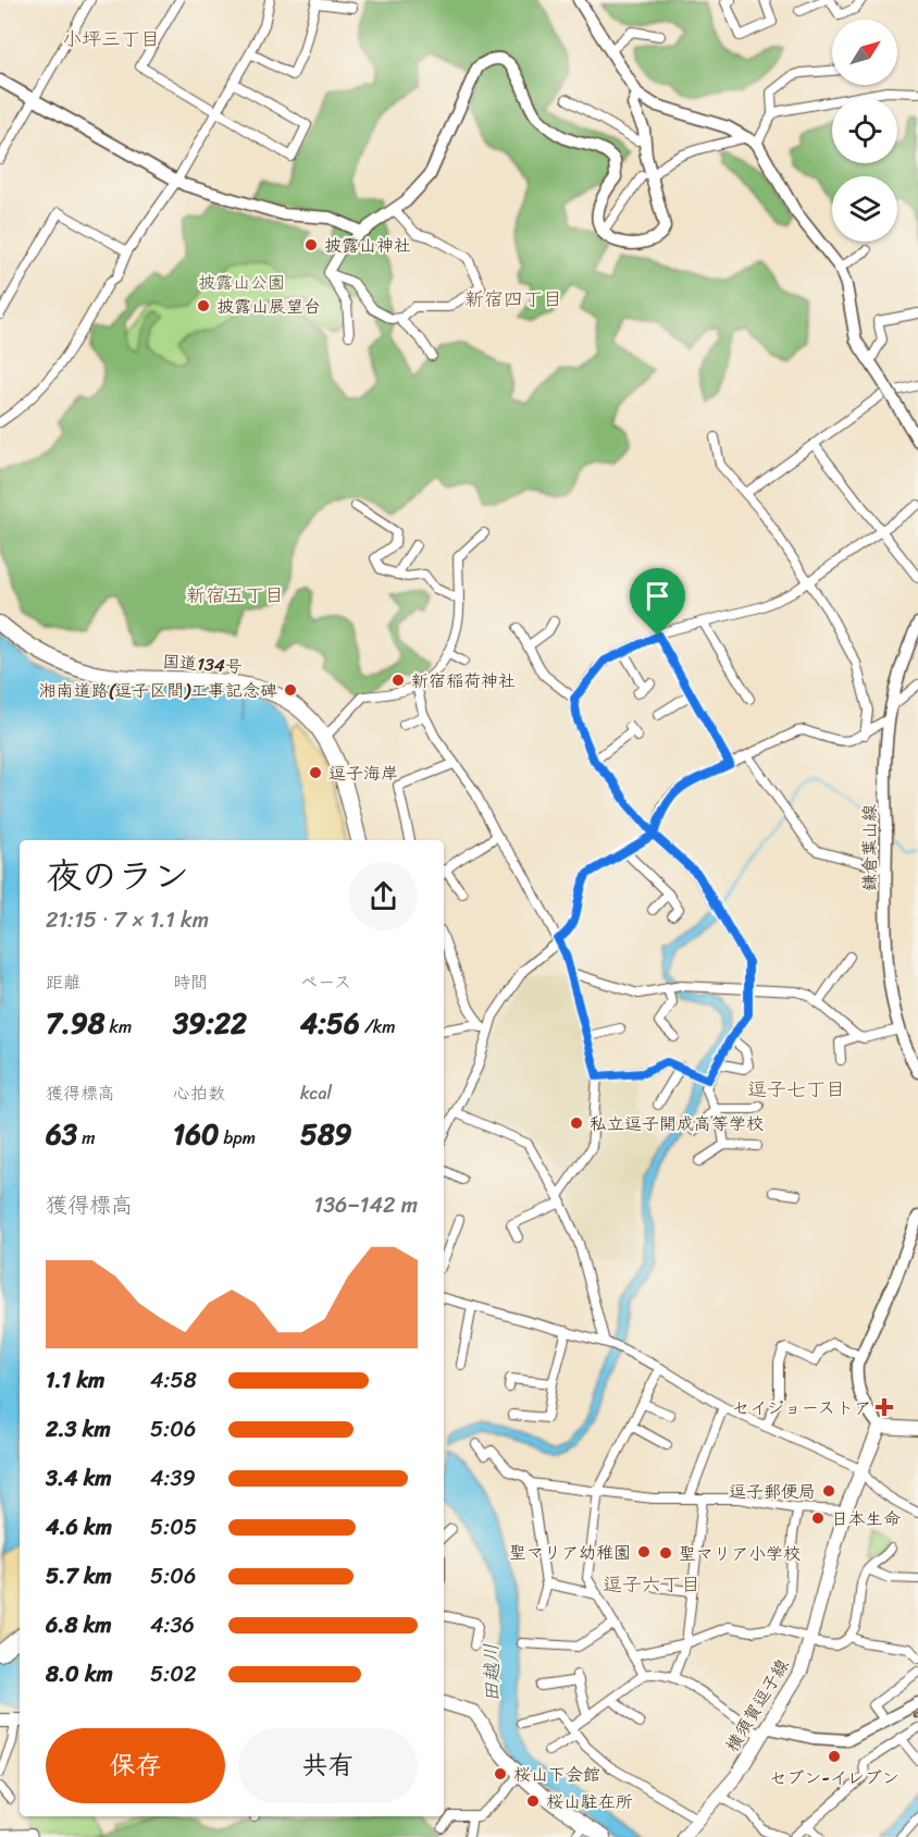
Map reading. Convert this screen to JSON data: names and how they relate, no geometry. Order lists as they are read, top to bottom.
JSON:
{
  "streets": {
    "highway": ["国道134号"],
    "main road": ["横須賀逗子線"],
    "street": ["鎌倉葉山線"]
  },
  "districts": [
    "小坪三丁目",
    "新宿四丁目",
    "新宿五丁目",
    "逗子七丁目",
    "逗子六丁目"
  ],
  "water": ["田越川"],
  "parks": ["披露山公園"],
  "places": {
    "other": [
      "披露山神社",
      "披露山展望台",
      "新宿稲荷神社",
      "湘南道路(逗子区間)工事記念碑",
      "逗子海岸",
      "私立逗子開成高等学校",
      "逗子郵便局",
      "日本生命",
      "聖マリア幼稚園",
      "聖マリア小学校",
      "セブン-イレブン",
      "桜山下会館",
      "桜山駐在所"
    ],
    "health": ["セイジョーストア"]
  },
  "north": "top right",
  "page": {
    "heading": ["夜のラン", "21:15 · 7 × 1.1 km"],
    "stats": [
      ["距離", "7.98 km"],
      ["時間", "39:22"],
      ["ペース", "4:56 /km"],
      ["獲得標高", "63 m"],
      ["心拍数", "160 bpm"],
      ["kcal", "589"]
    ],
    "chart": ["獲得標高", "136–142 m"],
    "list": [
      {
        "name": "1.1 km",
        "note": "4:58"
      },
      {
        "name": "2.3 km",
        "note": "5:06"
      },
      {
        "name": "3.4 km",
        "note": "4:39"
      },
      {
        "name": "4.6 km",
        "note": "5:05"
      },
      {
        "name": "5.7 km",
        "note": "5:06"
      },
      {
        "name": "6.8 km",
        "note": "4:36"
      },
      {
        "name": "8.0 km",
        "note": "5:02"
      }
    ],
    "buttons": ["保存", "共有"]
  }
}
